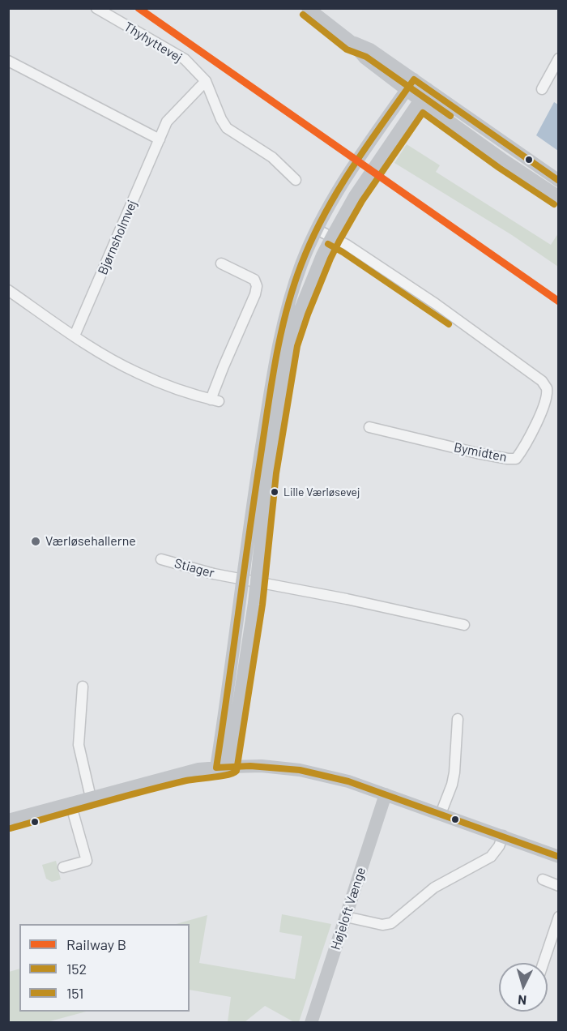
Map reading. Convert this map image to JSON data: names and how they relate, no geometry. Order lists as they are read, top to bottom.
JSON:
{
  "streets": {
    "street": [
      "Thyhyttevej",
      "Bjørnsholmvej",
      "Bymidten",
      "Stiager",
      "Højeloft Vænge"
    ]
  },
  "crossings": [
    ["Thyhyttevej", "Bjørnsholmvej"]
  ],
  "places": ["Lille Værløsevej", "Værløsehallerne"],
  "lines": ["rail line B", "transit line 151", "transit line 152"],
  "legend": ["Railway B", "152", "151"],
  "north": "bottom"
}
